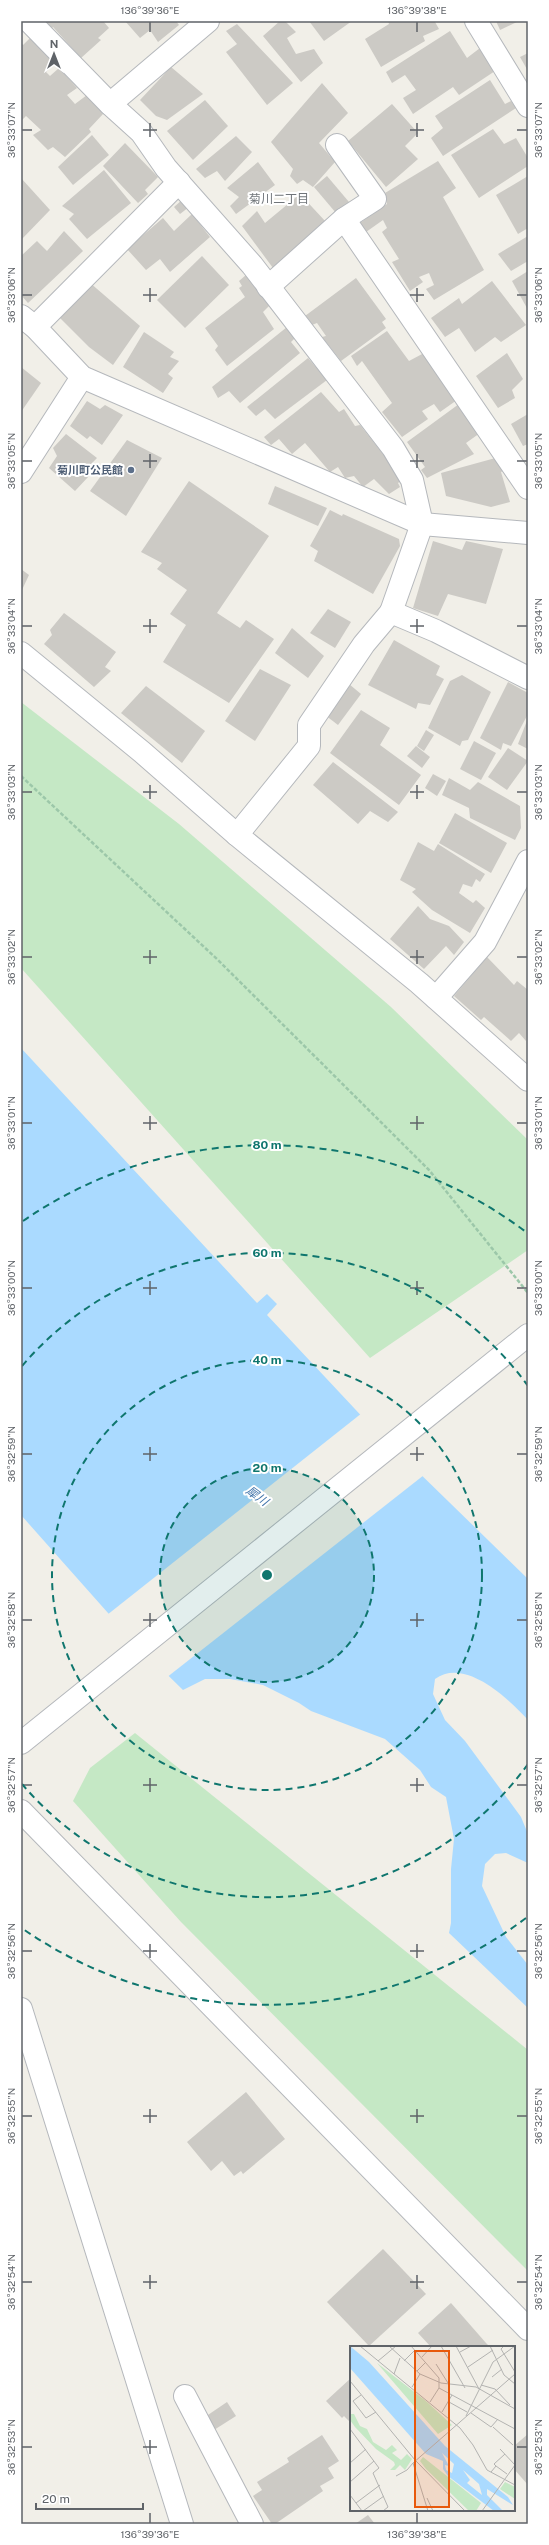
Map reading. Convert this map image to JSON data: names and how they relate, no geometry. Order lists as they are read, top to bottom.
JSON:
{
  "districts": ["菊川二丁目"],
  "water": ["犀川"],
  "places": ["菊川町公民館"],
  "scale_bar": "20 m",
  "north": "top",
  "coordinates": [
    "136°39'36\"E",
    "136°39'38\"E",
    "36°33'07\"N",
    "36°33'06\"N",
    "36°33'05\"N",
    "36°33'04\"N",
    "36°33'03\"N",
    "36°33'02\"N",
    "36°33'01\"N",
    "36°33'00\"N",
    "36°32'59\"N",
    "36°32'58\"N",
    "36°32'57\"N",
    "36°32'56\"N",
    "36°32'55\"N",
    "36°32'54\"N",
    "36°32'53\"N"
  ],
  "rings": [
    "80 m",
    "60 m",
    "40 m",
    "20 m"
  ]
}
